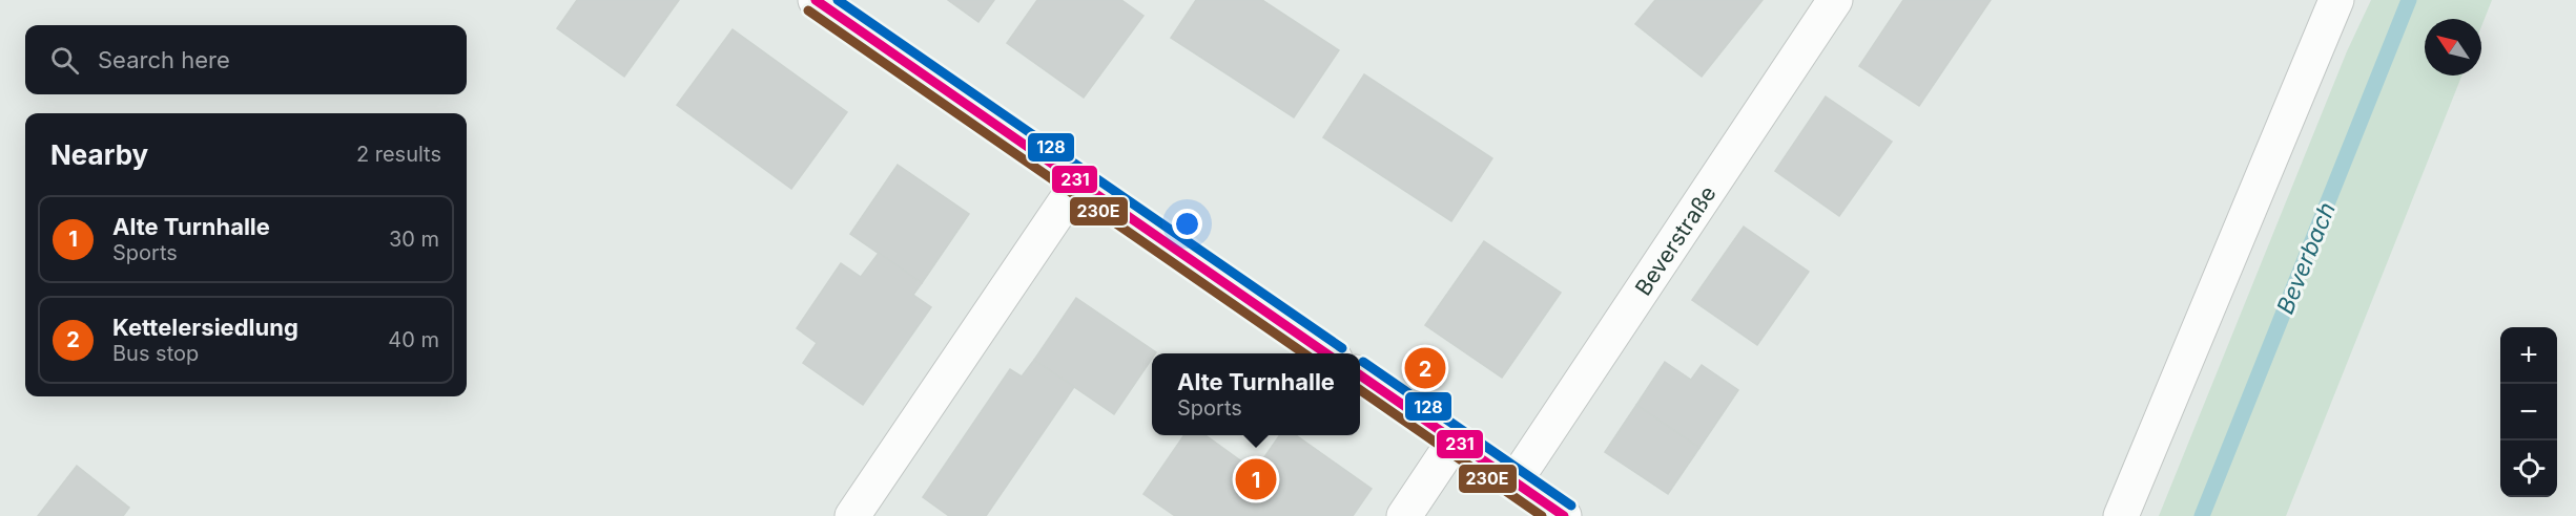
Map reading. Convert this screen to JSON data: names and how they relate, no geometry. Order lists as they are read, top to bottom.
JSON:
{
  "streets": {
    "street": ["Beverstraße"]
  },
  "water": ["Beverbach"],
  "lines": ["transit line 231", "transit line 128", "transit line 230E"],
  "north": "top left",
  "page": {
    "search": "Search here",
    "heading": ["Nearby", "2 results"],
    "list": [
      {
        "mark": "1",
        "name": "Alte Turnhalle",
        "note": "Sports",
        "value": "30 m"
      },
      {
        "mark": "2",
        "name": "Kettelersiedlung",
        "note": "Bus stop",
        "value": "40 m"
      }
    ],
    "map_buttons": ["+", "−"],
    "pins": ["2", "1"],
    "popup": ["Alte Turnhalle", "Sports"]
  }
}
